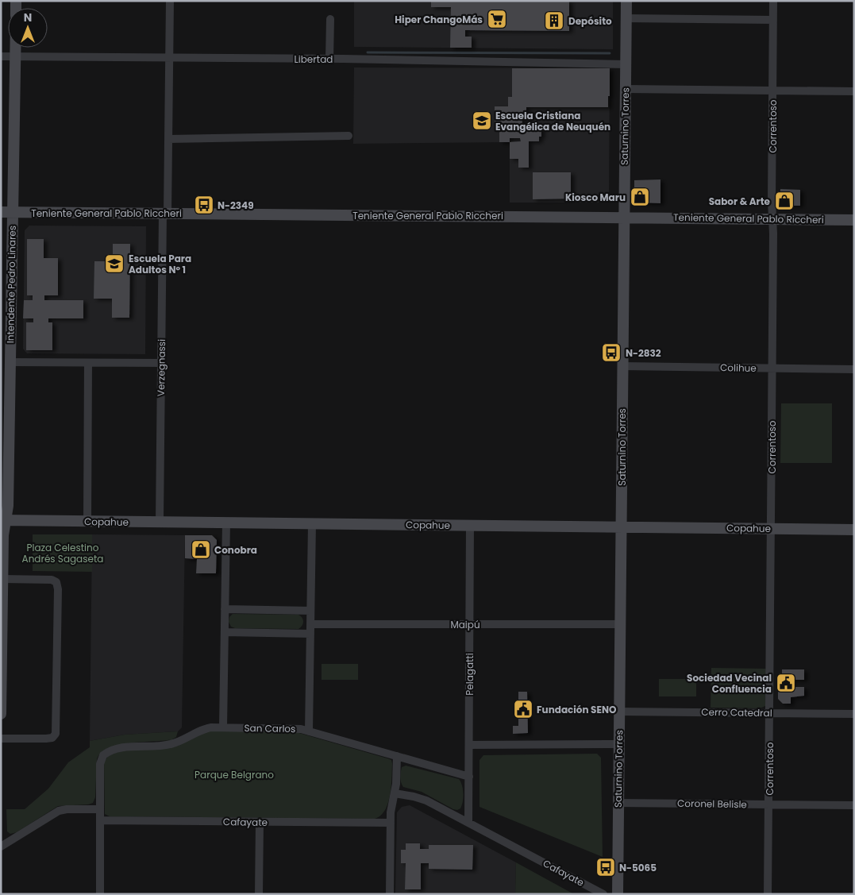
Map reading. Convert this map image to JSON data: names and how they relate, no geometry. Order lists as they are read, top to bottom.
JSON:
{
  "streets": {
    "street": [
      "Libertad",
      "Saturnino Torres",
      "Correntoso",
      "Teniente General Pablo Riccheri",
      "Intendente Pedro Linares",
      "Verzegnassi",
      "Colihue",
      "Copahue",
      "Maipú",
      "Pelagatti",
      "Cerro Catedral",
      "San Carlos",
      "Coronel Belisle",
      "Cafayate"
    ]
  },
  "crossings": [
    ["Libertad", "Saturnino Torres"],
    ["Libertad", "Intendente Pedro Linares"],
    ["Libertad", "Verzegnassi"],
    ["Saturnino Torres", "Teniente General Pablo Riccheri"],
    ["Saturnino Torres", "Colihue"],
    ["Saturnino Torres", "Copahue"],
    ["Saturnino Torres", "Maipú"],
    ["Saturnino Torres", "Cerro Catedral"],
    ["Saturnino Torres", "Coronel Belisle"],
    ["Correntoso", "Teniente General Pablo Riccheri"],
    ["Correntoso", "Colihue"],
    ["Correntoso", "Copahue"],
    ["Correntoso", "Cerro Catedral"],
    ["Correntoso", "Coronel Belisle"],
    ["Teniente General Pablo Riccheri", "Intendente Pedro Linares"],
    ["Teniente General Pablo Riccheri", "Verzegnassi"],
    ["Intendente Pedro Linares", "Copahue"],
    ["Verzegnassi", "Copahue"],
    ["Copahue", "Pelagatti"],
    ["Maipú", "Pelagatti"],
    ["Pelagatti", "San Carlos"],
    ["Pelagatti", "Cafayate"]
  ],
  "parks": ["Plaza Celestino Andrés Sagaseta", "Parque Belgrano"],
  "places": {
    "supermarket": ["Hiper ChangoMás"],
    "building": ["Depósito"],
    "school or university": ["Escuela Cristiana Evangélica de Neuquén", "Escuela Para Adultos N° 1"],
    "shop": ["Kiosco Maru", "Sabor & Arte", "Conobra"],
    "bus stop": ["N-2349", "N-2832", "N-5065"],
    "public building": ["Sociedad Vecinal Confluencia", "Fundación SENO"]
  },
  "north": "top"
}
